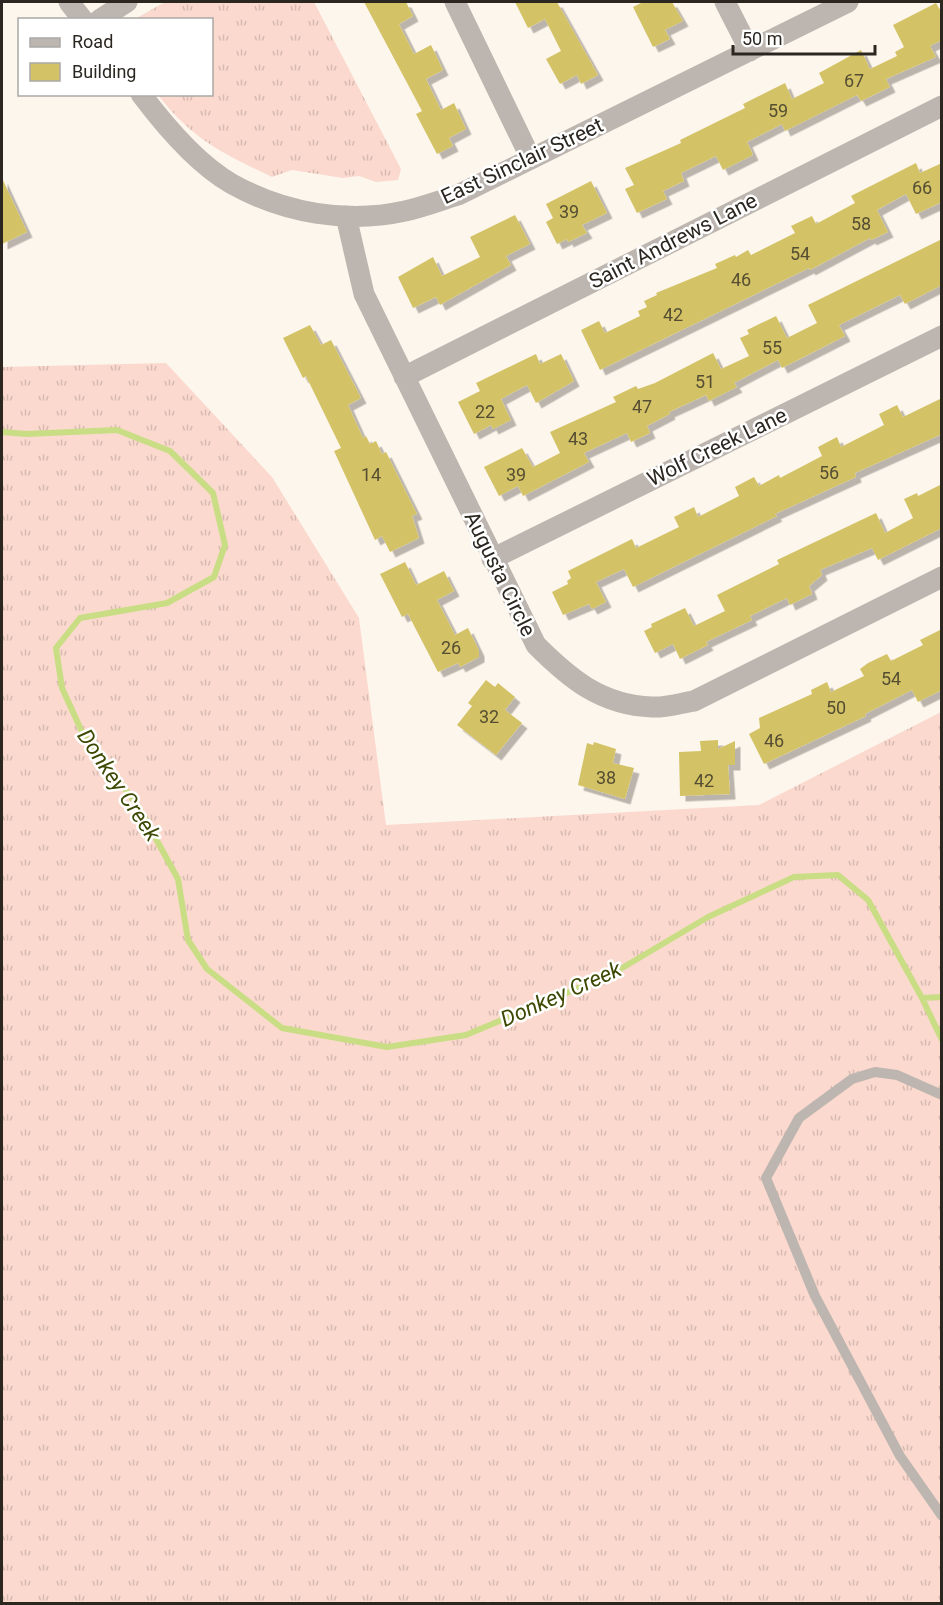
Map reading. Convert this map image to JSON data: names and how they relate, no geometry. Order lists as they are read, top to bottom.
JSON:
{
  "streets": {
    "street": [
      "East Sinclair Street",
      "Saint Andrews Lane",
      "Wolf Creek Lane",
      "Augusta Circle"
    ]
  },
  "crossings": [
    ["East Sinclair Street", "Augusta Circle"],
    ["Saint Andrews Lane", "Augusta Circle"],
    ["Wolf Creek Lane", "Augusta Circle"]
  ],
  "water": ["Donkey Creek"],
  "house_numbers": [
    "67",
    "59",
    "66",
    "39",
    "58",
    "54",
    "46",
    "42",
    "55",
    "51",
    "47",
    "22",
    "43",
    "56",
    "14",
    "39",
    "26",
    "54",
    "50",
    "32",
    "46",
    "38",
    "42"
  ],
  "legend": ["Road", "Building"],
  "scale_bar": "50 m"
}
